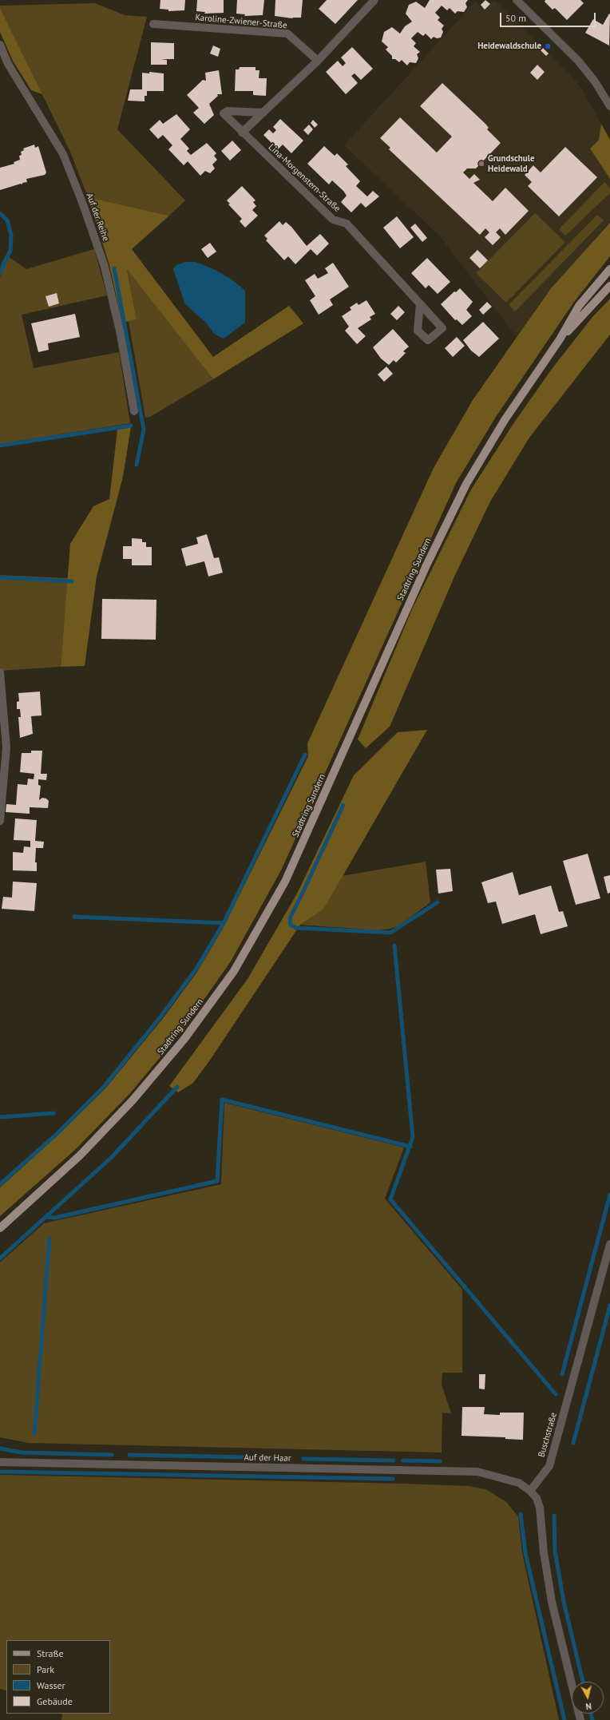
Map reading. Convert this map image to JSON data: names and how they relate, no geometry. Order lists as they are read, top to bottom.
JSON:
{
  "streets": {
    "main road": ["Stadtring Sundern"],
    "street": [
      "Karoline-Zwiener-Straße",
      "Lina-Morgenstern-Straße",
      "Auf der Reihe",
      "Buschstraße",
      "Auf der Haar"
    ]
  },
  "crossings": [
    ["Buschstraße", "Auf der Haar"]
  ],
  "places": ["Heidewaldschule", "Grundschule Heidewald"],
  "legend": [
    "Straße",
    "Park",
    "Wasser",
    "Gebäude"
  ],
  "scale_bar": "50 m",
  "north": "bottom"
}
